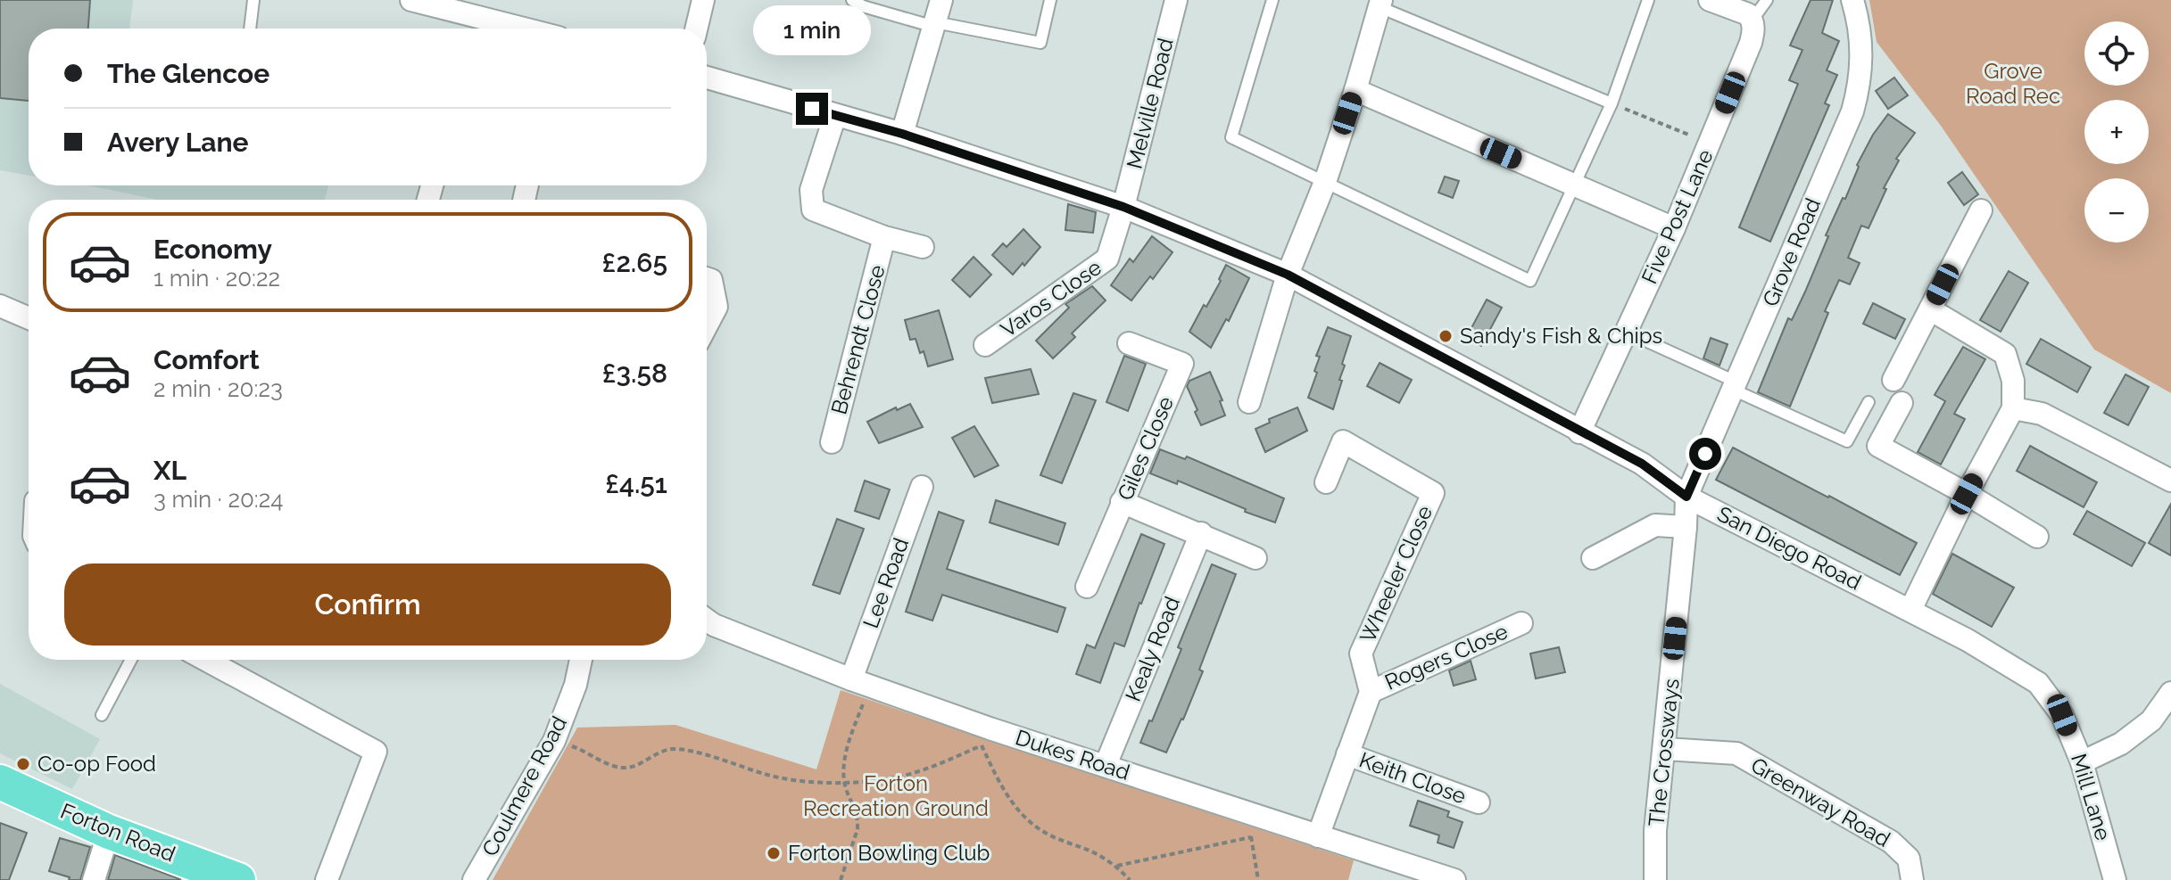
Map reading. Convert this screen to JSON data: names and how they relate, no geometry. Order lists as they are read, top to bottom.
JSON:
{
  "streets": {
    "main road": ["Forton Road"],
    "street": [
      "Melville Road",
      "Five Post Lane",
      "Grove Road",
      "Varos Close",
      "Behrendt Close",
      "Giles Close",
      "San Diego Road",
      "Wheeler Close",
      "Lee Road",
      "Kealy Road",
      "Rogers Close",
      "The Crossways",
      "Dukes Road",
      "Keith Close",
      "Coulmere Road",
      "Mill Lane",
      "Greenway Road"
    ]
  },
  "crossings": [
    ["Melville Road", "Varos Close"],
    ["Melville Road", "San Diego Road"],
    ["Five Post Lane", "San Diego Road"],
    ["Grove Road", "San Diego Road"],
    ["Grove Road", "The Crossways"],
    ["Varos Close", "San Diego Road"],
    ["Behrendt Close", "San Diego Road"],
    ["San Diego Road", "The Crossways"],
    ["San Diego Road", "Mill Lane"],
    ["Wheeler Close", "Rogers Close"],
    ["Lee Road", "Dukes Road"],
    ["Kealy Road", "Dukes Road"],
    ["The Crossways", "Greenway Road"]
  ],
  "parks": ["Grove Road Rec", "Forton Recreation Ground"],
  "places": ["Sandy's Fish & Chips", "Co-op Food", "Forton Bowling Club"],
  "page": {
    "bubble": "1 min",
    "map_buttons": ["+", "−"],
    "banner": ["The Glencoe", "Avery Lane"],
    "list": [
      {
        "name": "Economy",
        "note": "1 min · 20:22",
        "value": "£2.65"
      },
      {
        "name": "Comfort",
        "note": "2 min · 20:23",
        "value": "£3.58"
      },
      {
        "name": "XL",
        "note": "3 min · 20:24",
        "value": "£4.51"
      }
    ],
    "buttons": "Confirm"
  }
}
